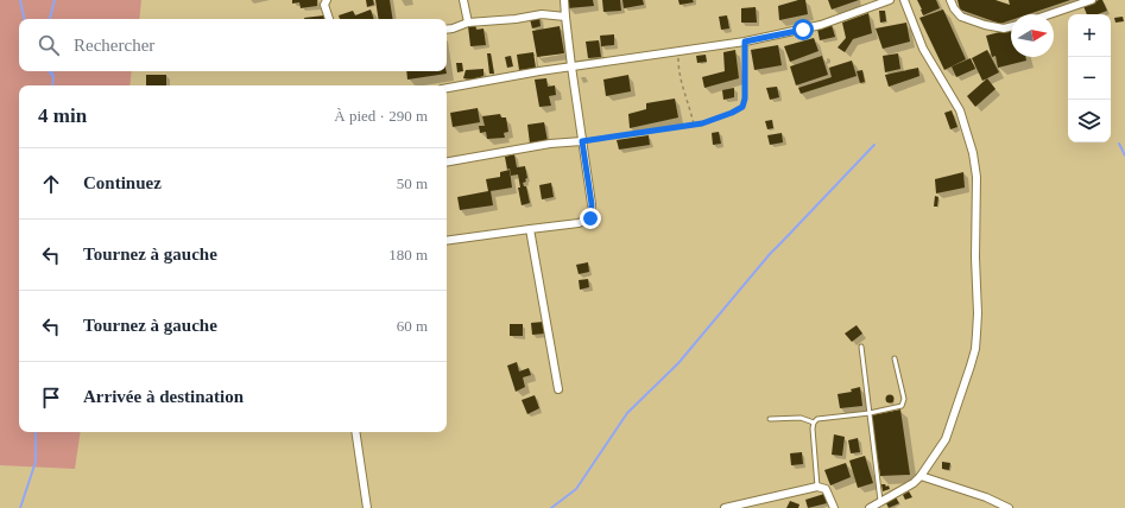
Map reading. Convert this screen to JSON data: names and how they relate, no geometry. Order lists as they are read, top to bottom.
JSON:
{
  "north": "right",
  "page": {
    "map_buttons": ["+", "−"],
    "search": "Rechercher",
    "heading": ["4 min", "À pied · 290 m"],
    "list": [
      ["Continuez", "50 m"],
      ["Tournez à gauche", "180 m"],
      ["Tournez à gauche", "60 m"],
      "Arrivée à destination"
    ]
  }
}
